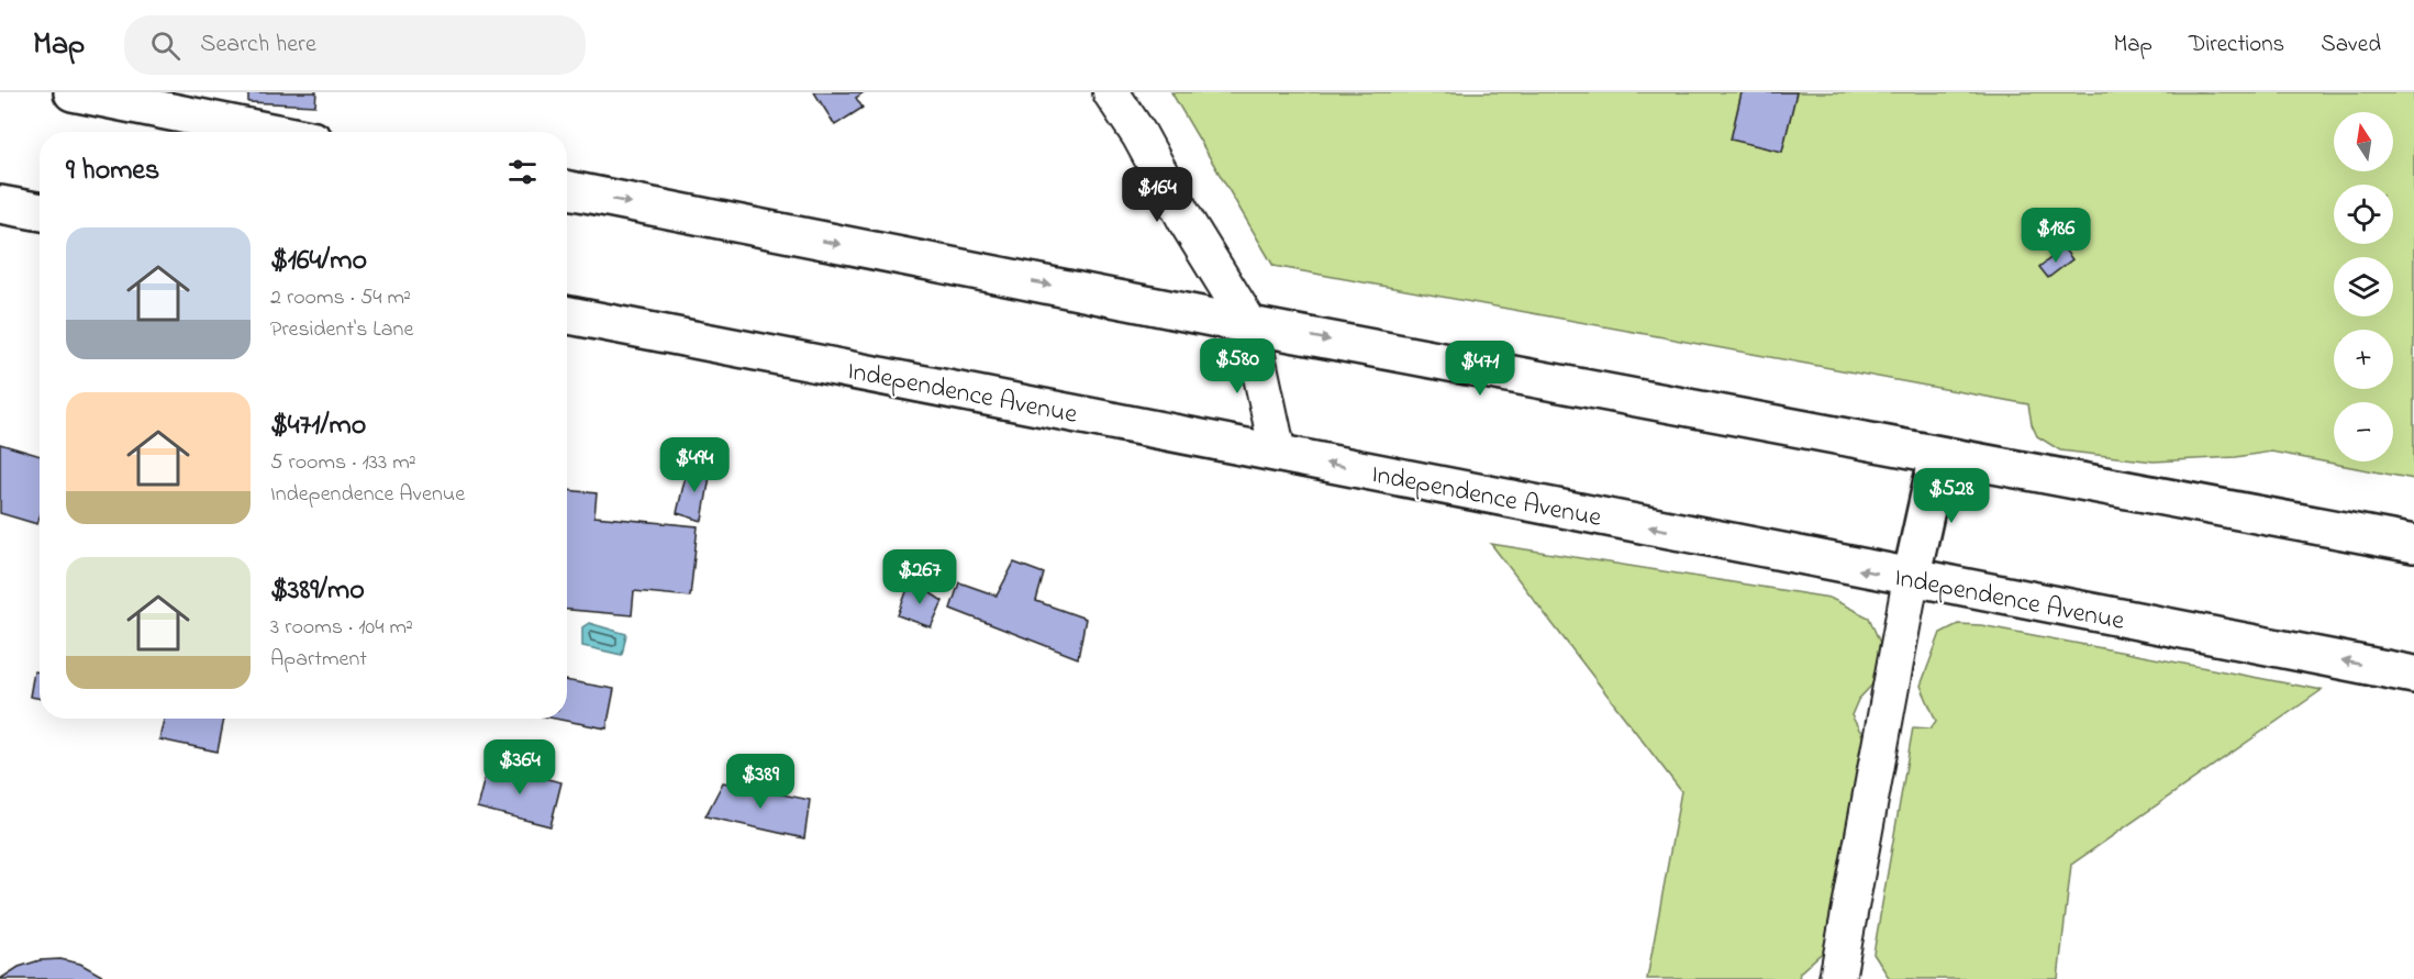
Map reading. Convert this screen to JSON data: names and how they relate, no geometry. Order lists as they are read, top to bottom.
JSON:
{
  "streets": {
    "main road": ["Independence Avenue"]
  },
  "north": "top",
  "page": {
    "header": "Map",
    "search": "Search here",
    "nav": ["Map", "Directions", "Saved"],
    "map_buttons": ["+", "−"],
    "heading": "9 homes",
    "price": [
      "$164",
      "$186",
      "$580",
      "$471",
      "$494",
      "$528",
      "$267",
      "$364",
      "$389"
    ],
    "list": [
      {
        "name": "$164/mo",
        "note": "2 rooms · 54 m² · President's Lane"
      },
      {
        "name": "$471/mo",
        "note": "5 rooms · 133 m² · Independence Avenue"
      },
      {
        "name": "$389/mo",
        "note": "3 rooms · 104 m² · Apartment"
      }
    ]
  }
}
